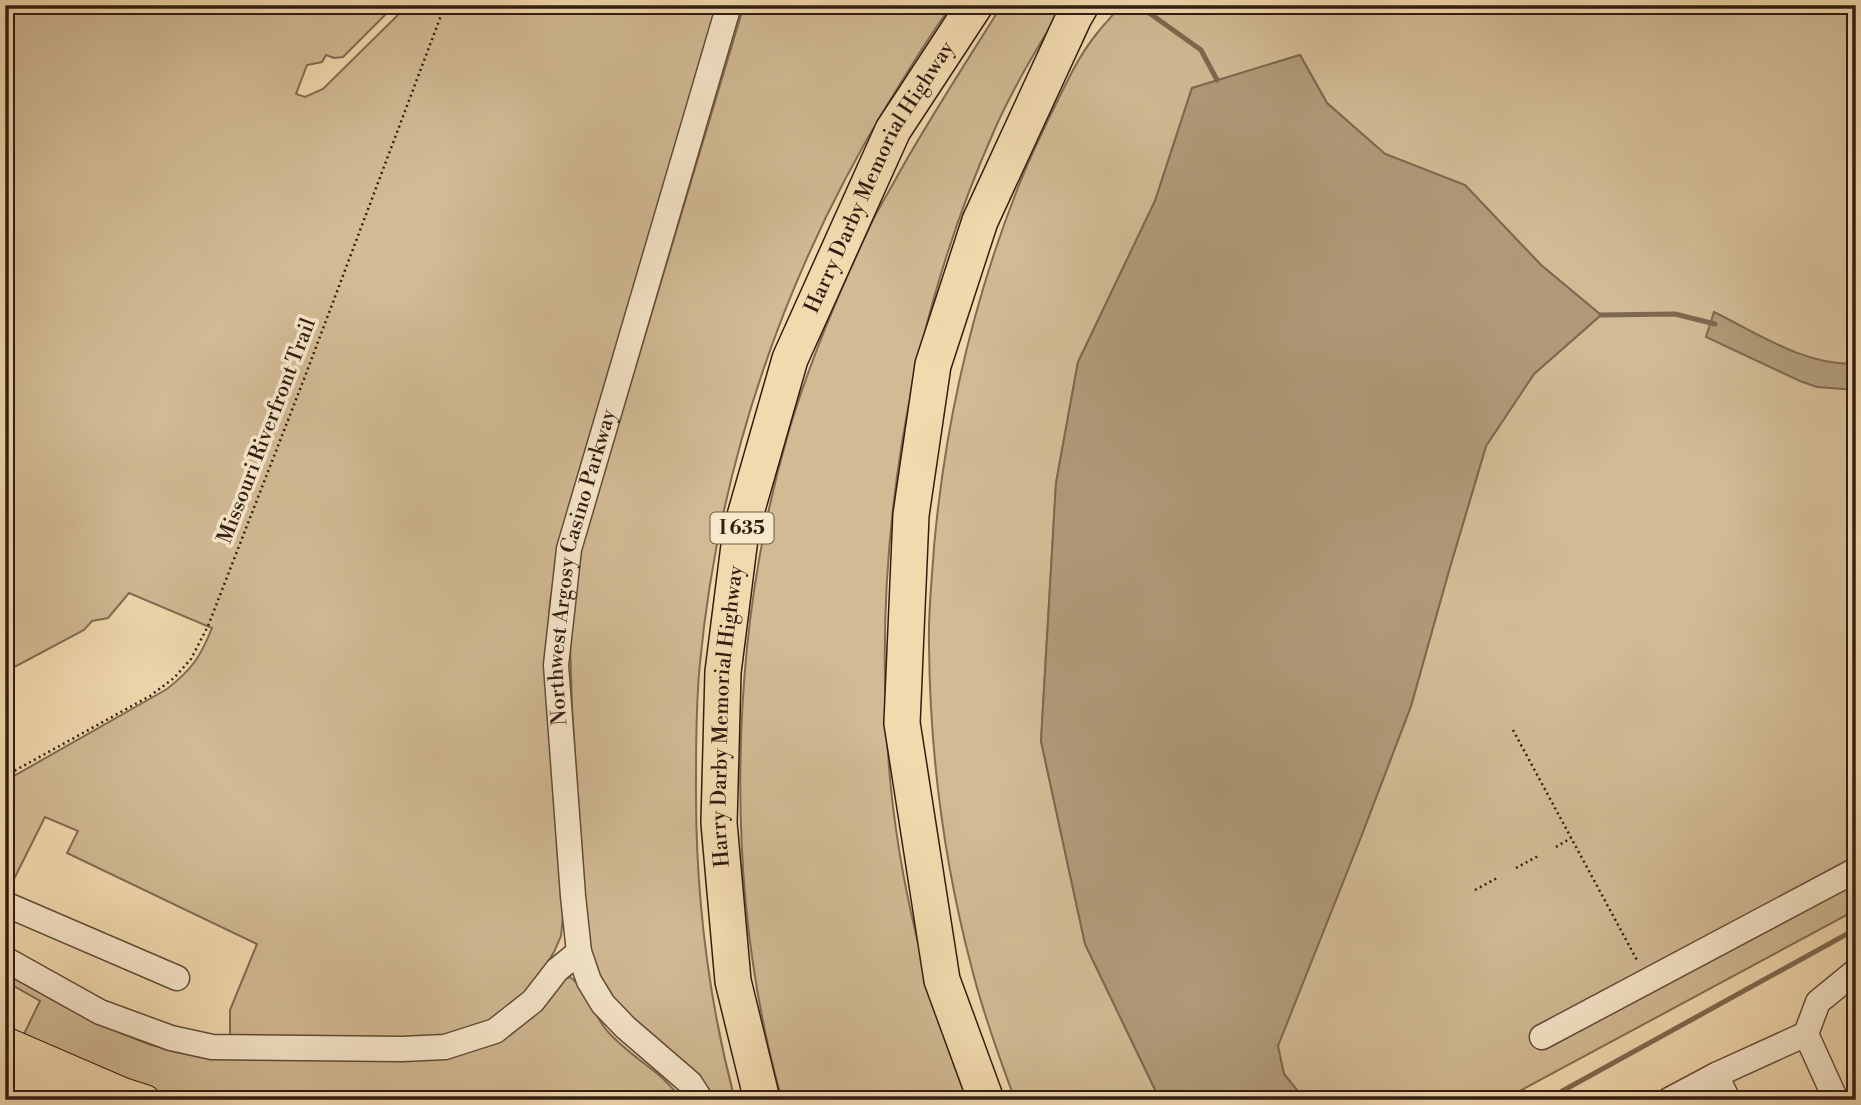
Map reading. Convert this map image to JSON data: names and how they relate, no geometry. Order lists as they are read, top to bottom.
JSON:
{
  "streets": {
    "highway": ["Harry Darby Memorial Highway", "I 635"],
    "street": ["Northwest Argosy Casino Parkway"],
    "path": ["Missouri Riverfront Trail"]
  }
}
